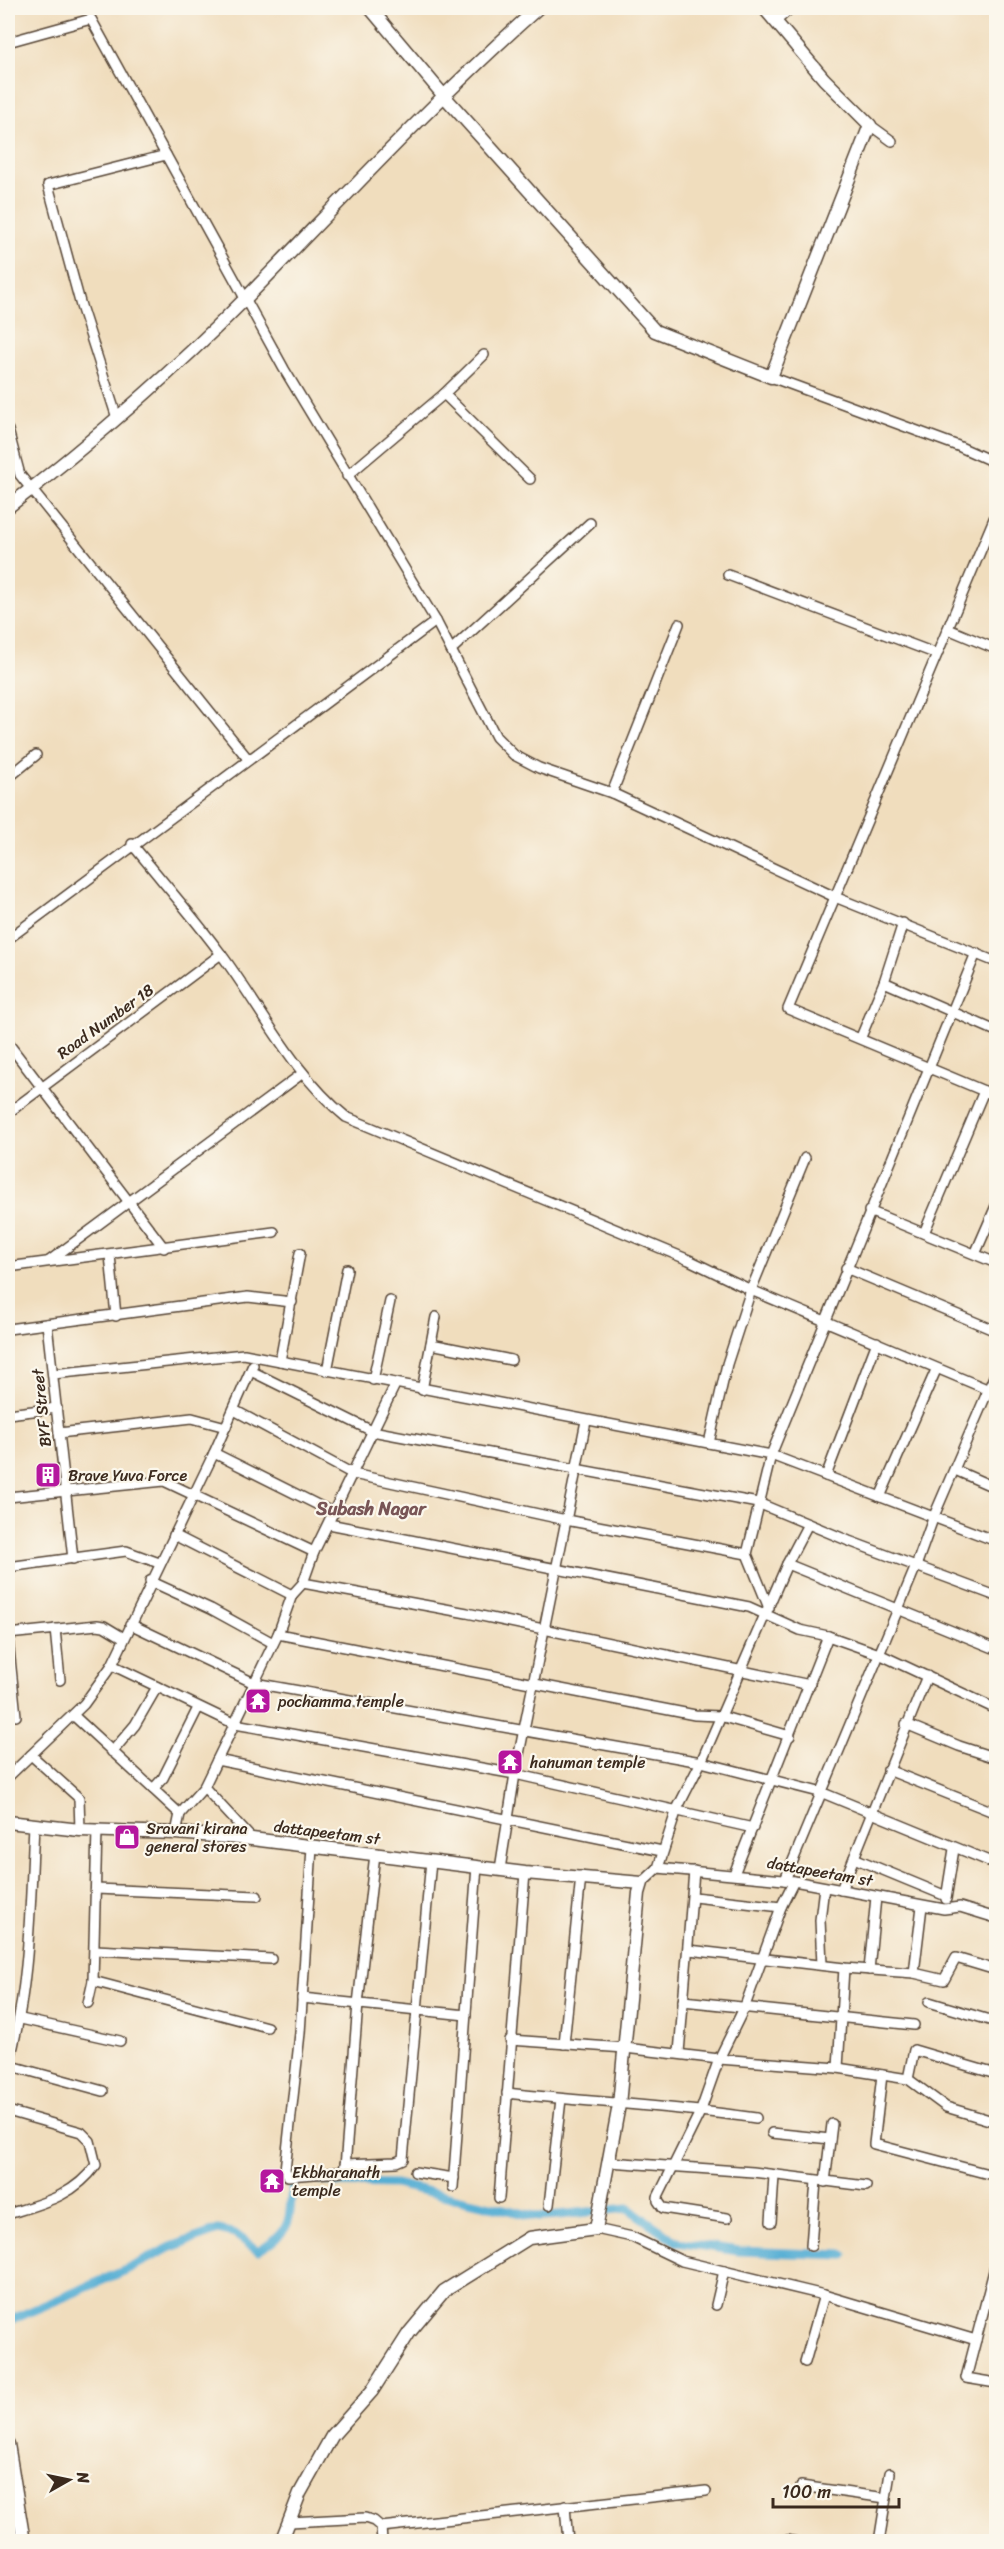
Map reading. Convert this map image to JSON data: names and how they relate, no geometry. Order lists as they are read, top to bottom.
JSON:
{
  "streets": {
    "street": ["Road Number 18", "BYF Street", "dattapeetam st"]
  },
  "districts": ["Subash Nagar"],
  "places": {
    "building": ["Brave Yuva Force"],
    "temple": ["pochamma temple", "hanuman temple", "Ekbharanath temple"],
    "shop": ["Sravani kirana general stores"]
  },
  "scale_bar": "100 m",
  "north": "right"
}
